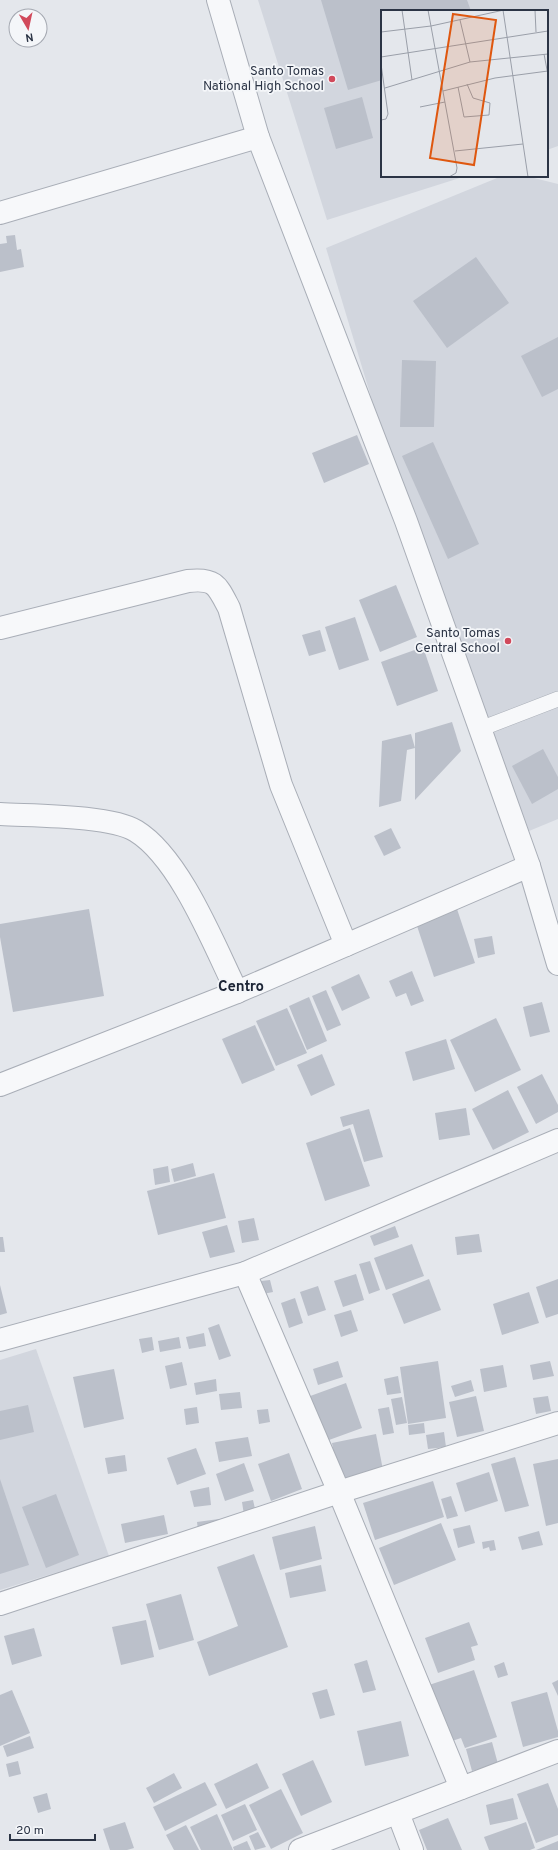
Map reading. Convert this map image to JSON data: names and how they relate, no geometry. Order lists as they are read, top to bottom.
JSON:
{
  "districts": ["Centro"],
  "places": ["Santo Tomas National High School", "Santo Tomas Central School"],
  "scale_bar": "20 m",
  "north": "bottom"
}
